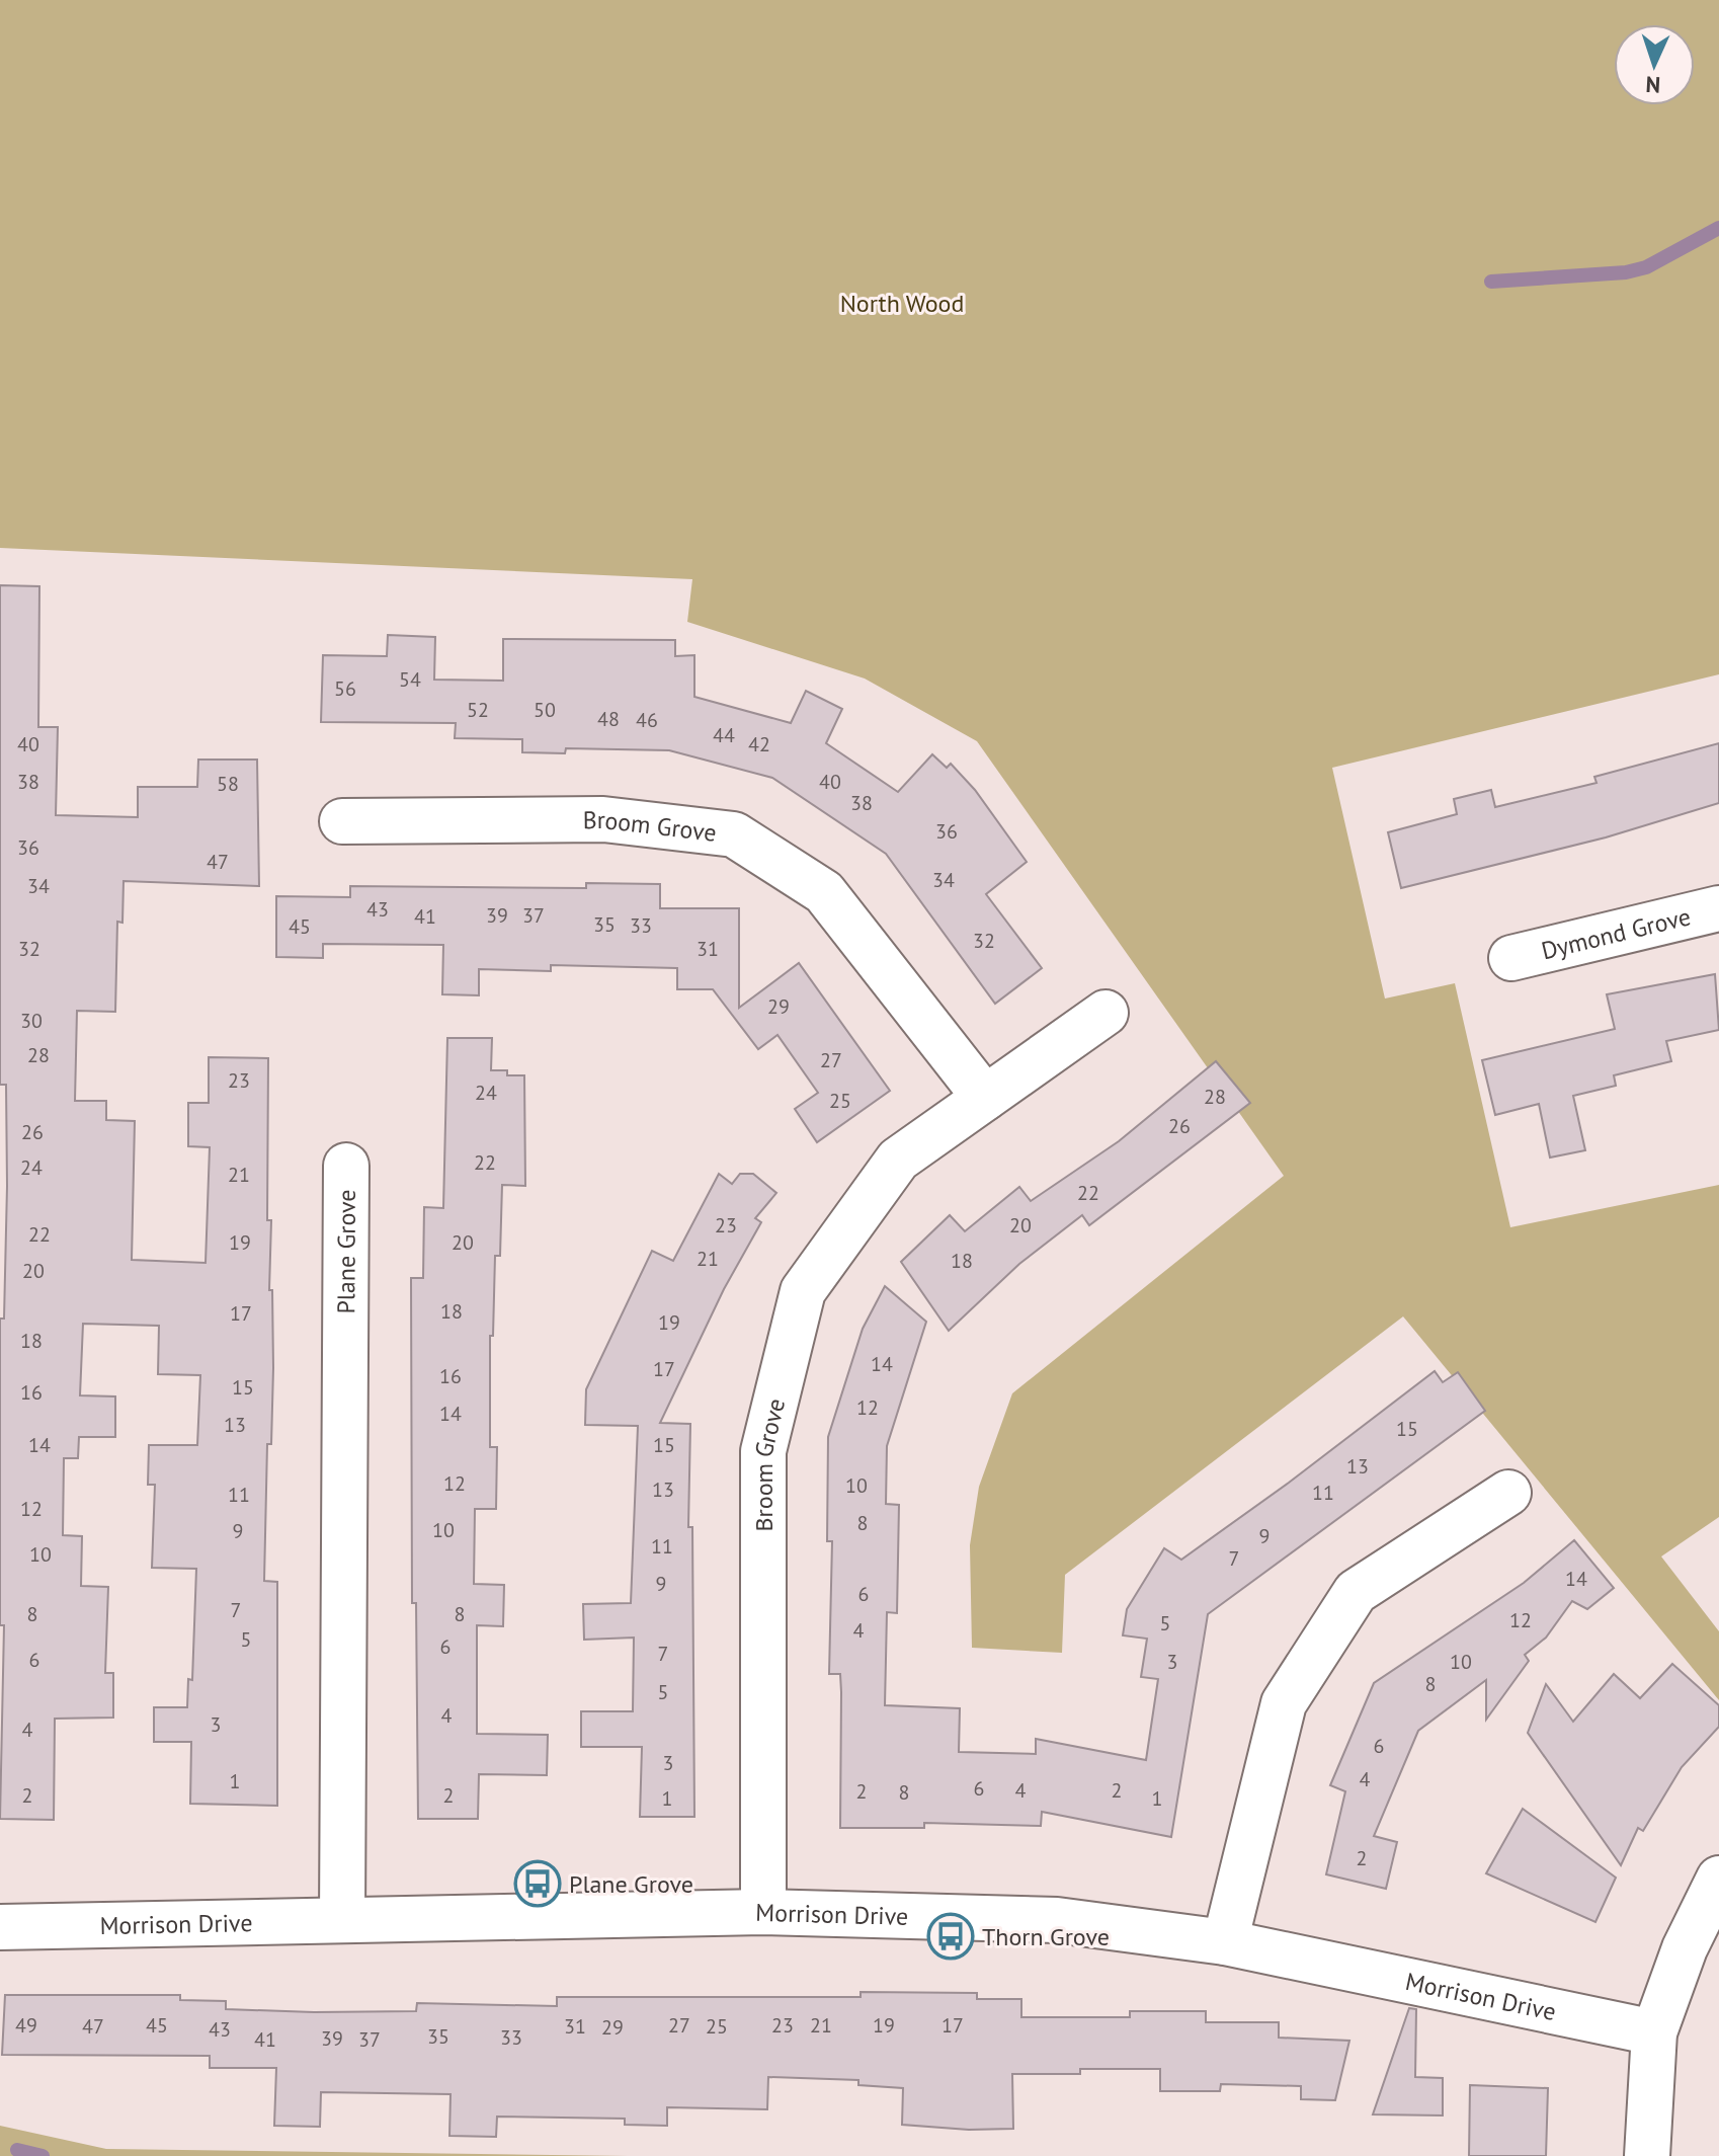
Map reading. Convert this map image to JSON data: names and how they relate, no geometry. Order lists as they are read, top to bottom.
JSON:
{
  "streets": {
    "street": [
      "Broom Grove",
      "Dymond Grove",
      "Plane Grove",
      "Morrison Drive"
    ]
  },
  "crossings": [
    ["Broom Grove", "Morrison Drive"],
    ["Plane Grove", "Morrison Drive"]
  ],
  "parks": ["North Wood"],
  "places": {
    "bus stop": ["Plane Grove", "Thorn Grove"]
  },
  "house_numbers": [
    "54",
    "56",
    "52",
    "50",
    "48",
    "46",
    "44",
    "40",
    "42",
    "38",
    "40",
    "58",
    "38",
    "36",
    "36",
    "47",
    "34",
    "34",
    "43",
    "39",
    "37",
    "41",
    "35",
    "33",
    "45",
    "32",
    "32",
    "31",
    "29",
    "30",
    "28",
    "27",
    "23",
    "24",
    "28",
    "25",
    "26",
    "26",
    "22",
    "24",
    "21",
    "22",
    "23",
    "20",
    "22",
    "19",
    "20",
    "21",
    "18",
    "20",
    "18",
    "17",
    "19",
    "18",
    "14",
    "17",
    "16",
    "15",
    "16",
    "12",
    "14",
    "13",
    "15",
    "14",
    "15",
    "13",
    "12",
    "10",
    "13",
    "11",
    "11",
    "12",
    "8",
    "10",
    "9",
    "9",
    "11",
    "10",
    "7",
    "14",
    "9",
    "6",
    "7",
    "8",
    "8",
    "12",
    "5",
    "4",
    "5",
    "6",
    "7",
    "6",
    "3",
    "10",
    "8",
    "5",
    "4",
    "3",
    "4",
    "6",
    "3",
    "4",
    "1",
    "6",
    "4",
    "2",
    "2",
    "8",
    "2",
    "2",
    "1",
    "1",
    "2",
    "49",
    "45",
    "27",
    "23",
    "21",
    "19",
    "17",
    "47",
    "31",
    "25",
    "29",
    "43",
    "35",
    "33",
    "39",
    "41",
    "37"
  ],
  "north": "bottom"
}
